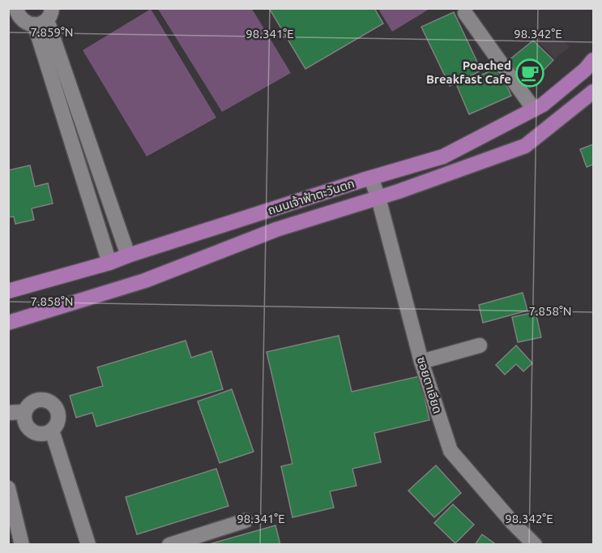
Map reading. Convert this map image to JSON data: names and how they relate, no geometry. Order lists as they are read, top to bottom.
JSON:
{
  "streets": {
    "main road": ["ถนนเจ้าฟ้าตะวันตก"],
    "street": ["ซอยตาเอียด"]
  },
  "crossings": [
    ["ถนนเจ้าฟ้าตะวันตก", "ซอยตาเอียด"]
  ],
  "places": {
    "cafe": ["Poached Breakfast Cafe"]
  },
  "coordinates": [
    "7.859°N",
    "98.341°E",
    "98.342°E",
    "7.858°N"
  ]
}
